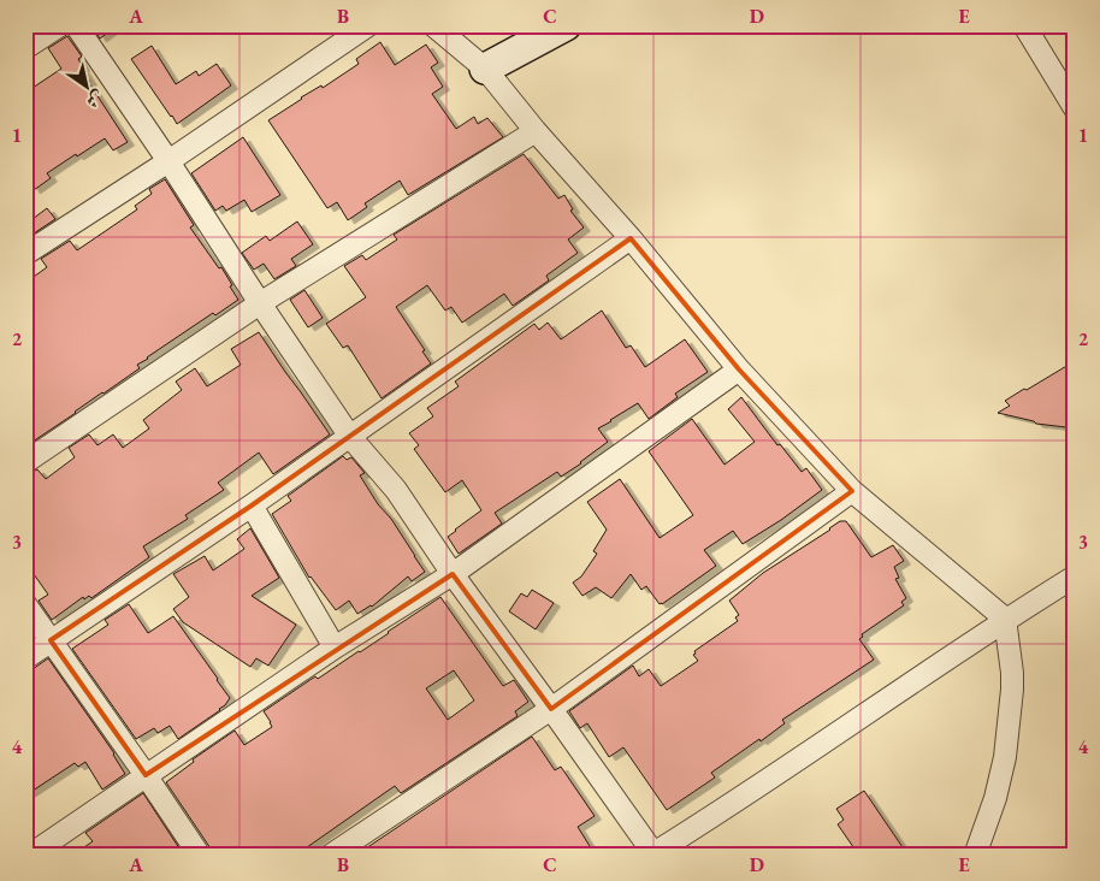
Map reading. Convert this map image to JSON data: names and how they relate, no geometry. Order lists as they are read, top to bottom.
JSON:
{
  "north": "bottom right",
  "grid": {
    "columns": [
      "A",
      "B",
      "C",
      "D",
      "E"
    ],
    "rows": [
      "1",
      "2",
      "3",
      "4"
    ]
  }
}
